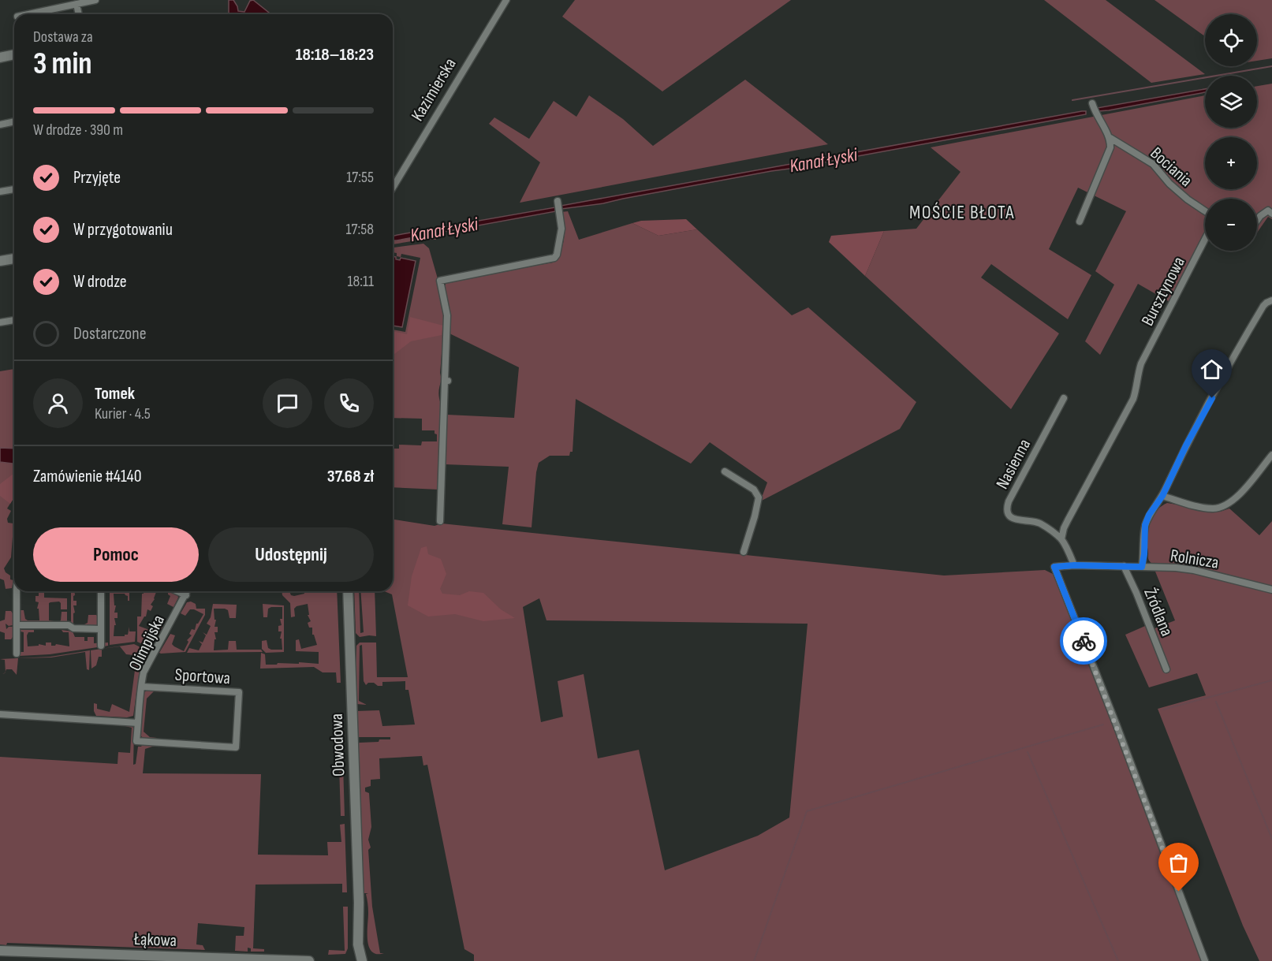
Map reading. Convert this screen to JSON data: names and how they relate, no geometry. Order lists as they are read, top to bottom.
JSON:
{
  "streets": {
    "main road": ["Obwodowa", "Łąkowa"],
    "street": [
      "Kazimierska",
      "Bociania",
      "Bursztynowa",
      "Nasienna",
      "Rolnicza",
      "Źródlana",
      "Olimpijska",
      "Sportowa"
    ]
  },
  "crossings": [
    ["Bursztynowa", "Nasienna"],
    ["Nasienna", "Rolnicza"],
    ["Rolnicza", "Źródlana"],
    ["Olimpijska", "Sportowa"]
  ],
  "districts": ["MOŚCIE BŁOTA"],
  "water": ["Kanał Łyski"],
  "page": {
    "map_buttons": ["+", "−"],
    "heading": ["3 min", "Dostawa za", "18:18–18:23"],
    "panel": [
      "Tomek",
      "Kurier · 4.5",
      "Zamówienie #4140",
      "37.68 zł"
    ],
    "bar": "W drodze · 390 m",
    "list": [
      ["Przyjęte", "17:55"],
      ["W przygotowaniu", "17:58"],
      ["W drodze", "18:11"],
      "Dostarczone"
    ],
    "buttons": ["Pomoc", "Udostępnij"]
  }
}
